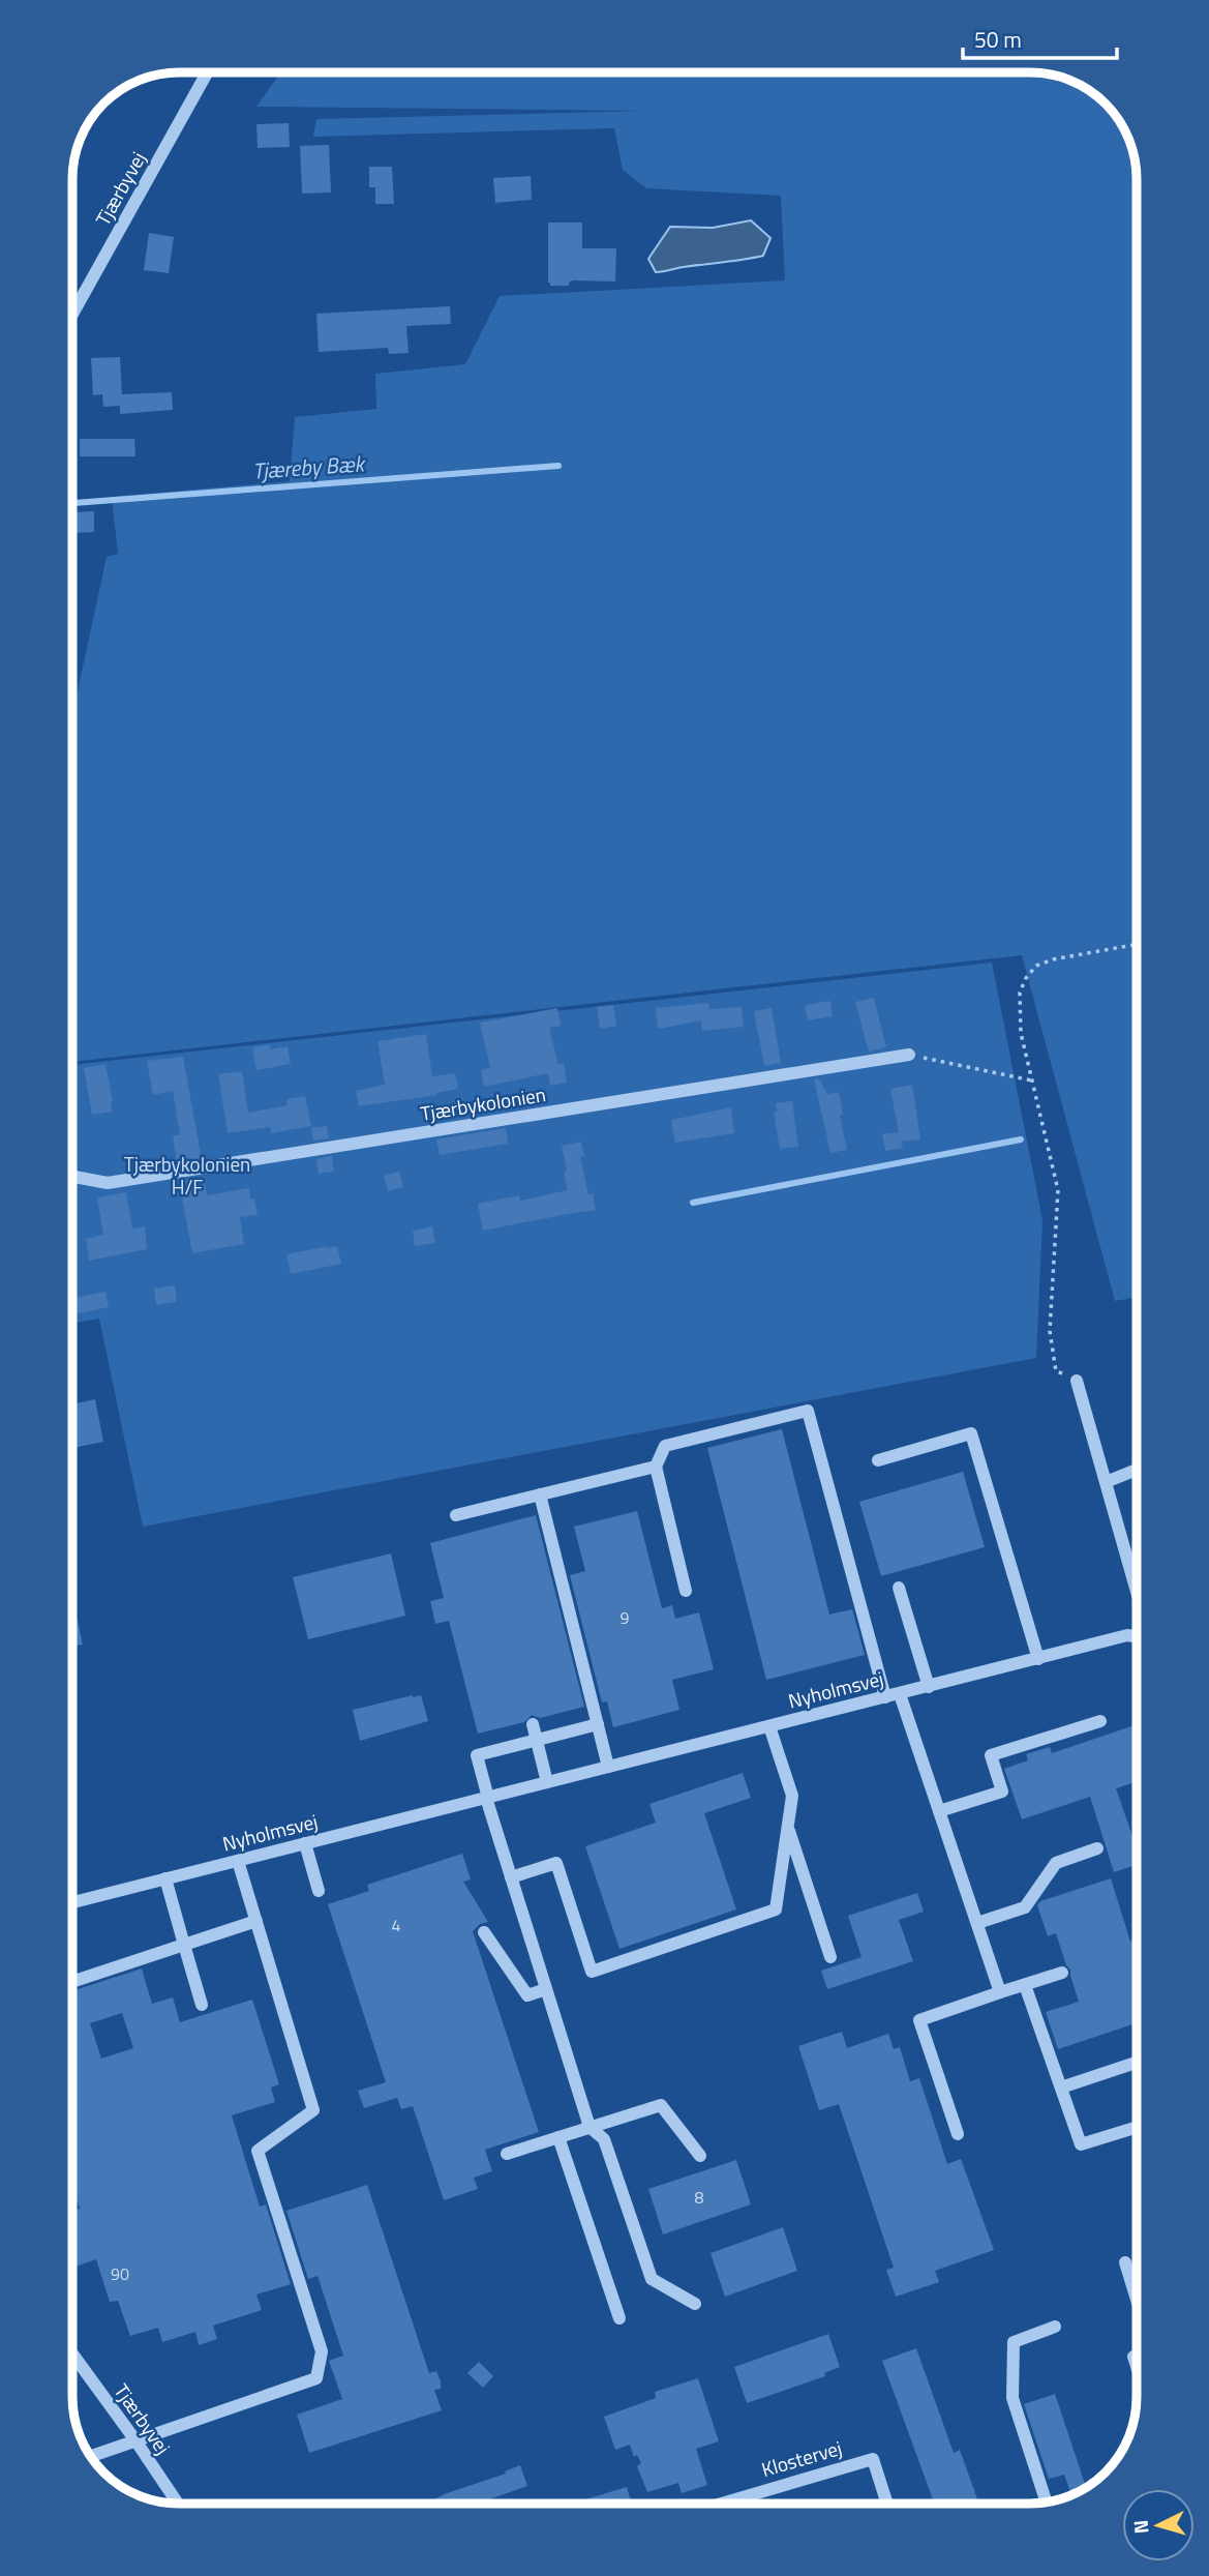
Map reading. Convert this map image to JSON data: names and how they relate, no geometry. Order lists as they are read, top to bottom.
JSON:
{
  "streets": {
    "street": [
      "Tjærbyvej",
      "Tjærbykolonien",
      "Nyholmsvej",
      "Klostervej"
    ]
  },
  "water": ["Tjæreby Bæk"],
  "parks": ["Tjærbykolonien H/F"],
  "house_numbers": [
    "9",
    "4",
    "8",
    "90"
  ],
  "scale_bar": "50 m",
  "north": "left"
}
